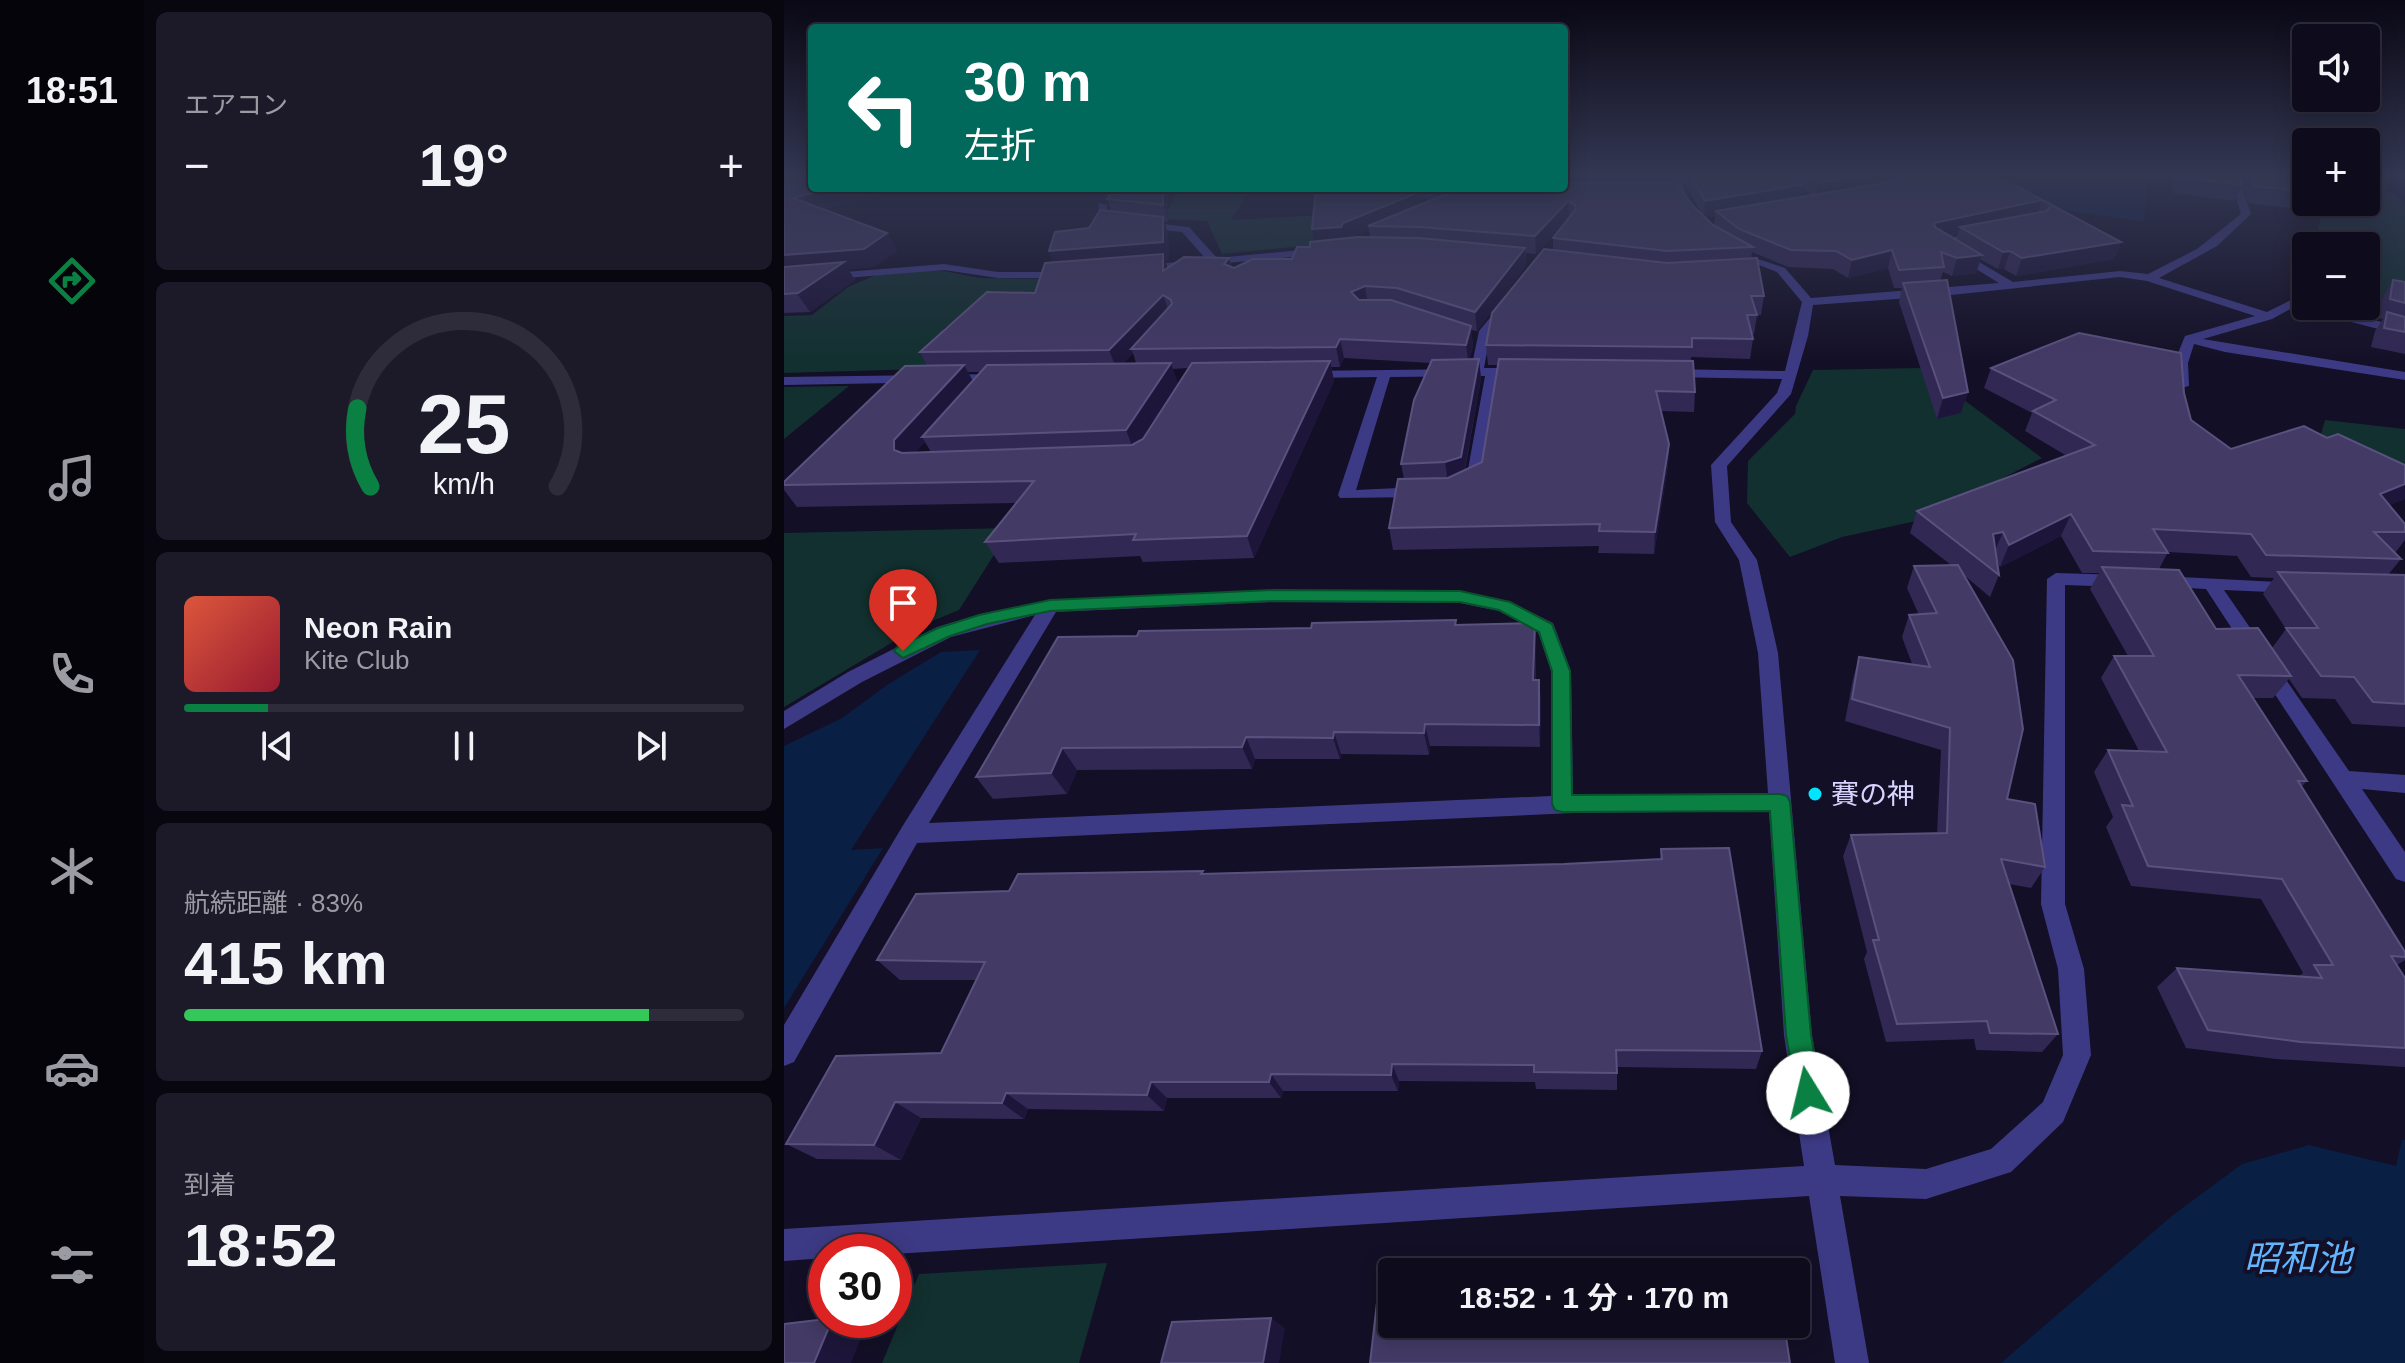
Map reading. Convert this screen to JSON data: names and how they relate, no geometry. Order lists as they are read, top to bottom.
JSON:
{
  "water": ["昭和池"],
  "places": ["賽の神"],
  "page": {
    "tabs": "18:51",
    "tile": [
      "エアコン",
      ["航続距離 · 83%", "415 km"],
      ["到着", "18:52"]
    ],
    "map_buttons": ["+", "−"],
    "turn": ["30 m", "左折"],
    "heat": ["−", "19°", "+"],
    "song": ["Neon Rain", "Kite Club"],
    "limit": "30",
    "trip": "18:52 · 1 分 · 170 m",
    "gauge": ["25", "km/h"]
  }
}
